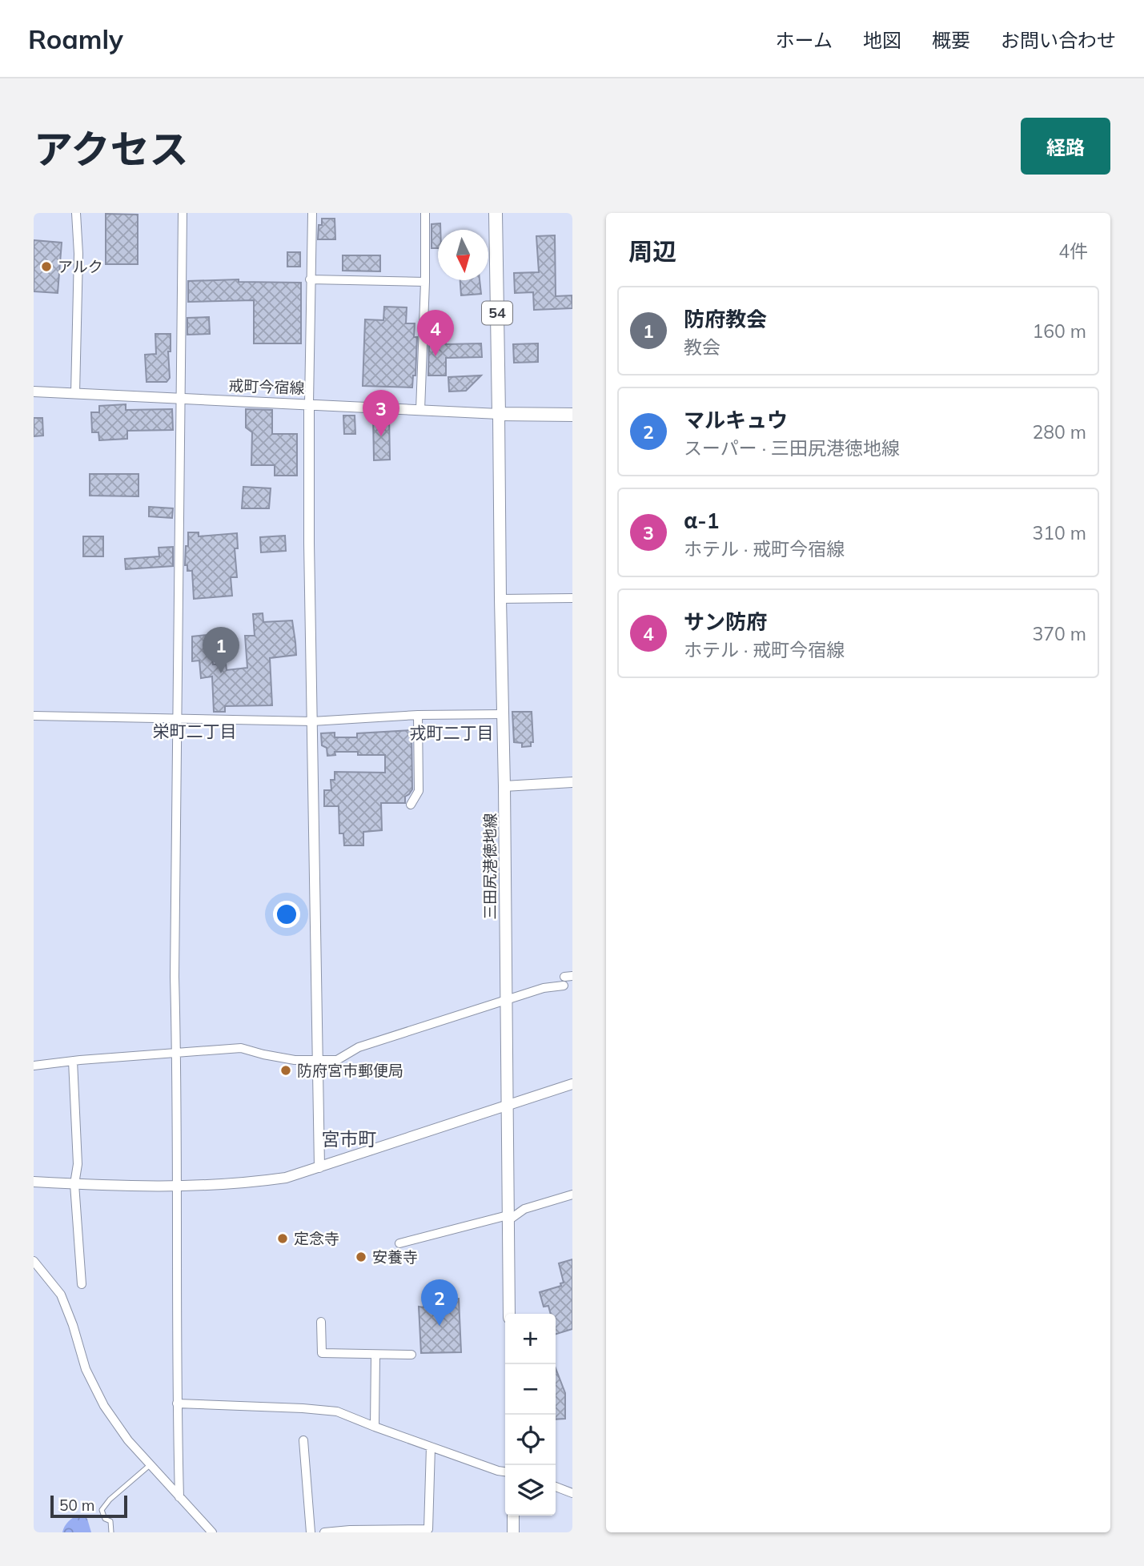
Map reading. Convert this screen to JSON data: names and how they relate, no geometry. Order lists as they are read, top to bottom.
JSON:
{
  "streets": {
    "main road": ["54", "三田尻港徳地線"],
    "street": ["戒町今宿線"]
  },
  "crossings": [
    ["54", "戒町今宿線"],
    ["54", "三田尻港徳地線"],
    ["戒町今宿線", "三田尻港徳地線"]
  ],
  "districts": ["栄町二丁目", "戎町二丁目", "宮市町"],
  "places": [
    "アルク",
    "防府宮市郵便局",
    "定念寺",
    "安養寺"
  ],
  "scale_bar": "50 m",
  "north": "bottom",
  "page": {
    "header": "Roamly",
    "nav": [
      "ホーム",
      "地図",
      "概要",
      "お問い合わせ"
    ],
    "title": "アクセス",
    "buttons": "経路",
    "heading": ["周辺", "4件"],
    "list": [
      {
        "mark": "1",
        "name": "防府教会",
        "note": "教会",
        "value": "160 m"
      },
      {
        "mark": "2",
        "name": "マルキュウ",
        "note": "スーパー · 三田尻港徳地線",
        "value": "280 m"
      },
      {
        "mark": "3",
        "name": "α-1",
        "note": "ホテル · 戒町今宿線",
        "value": "310 m"
      },
      {
        "mark": "4",
        "name": "サン防府",
        "note": "ホテル · 戒町今宿線",
        "value": "370 m"
      }
    ],
    "pins": [
      "4",
      "3",
      "1",
      "2"
    ],
    "map_buttons": ["+", "−"],
    "scale": "50 m"
  }
}
